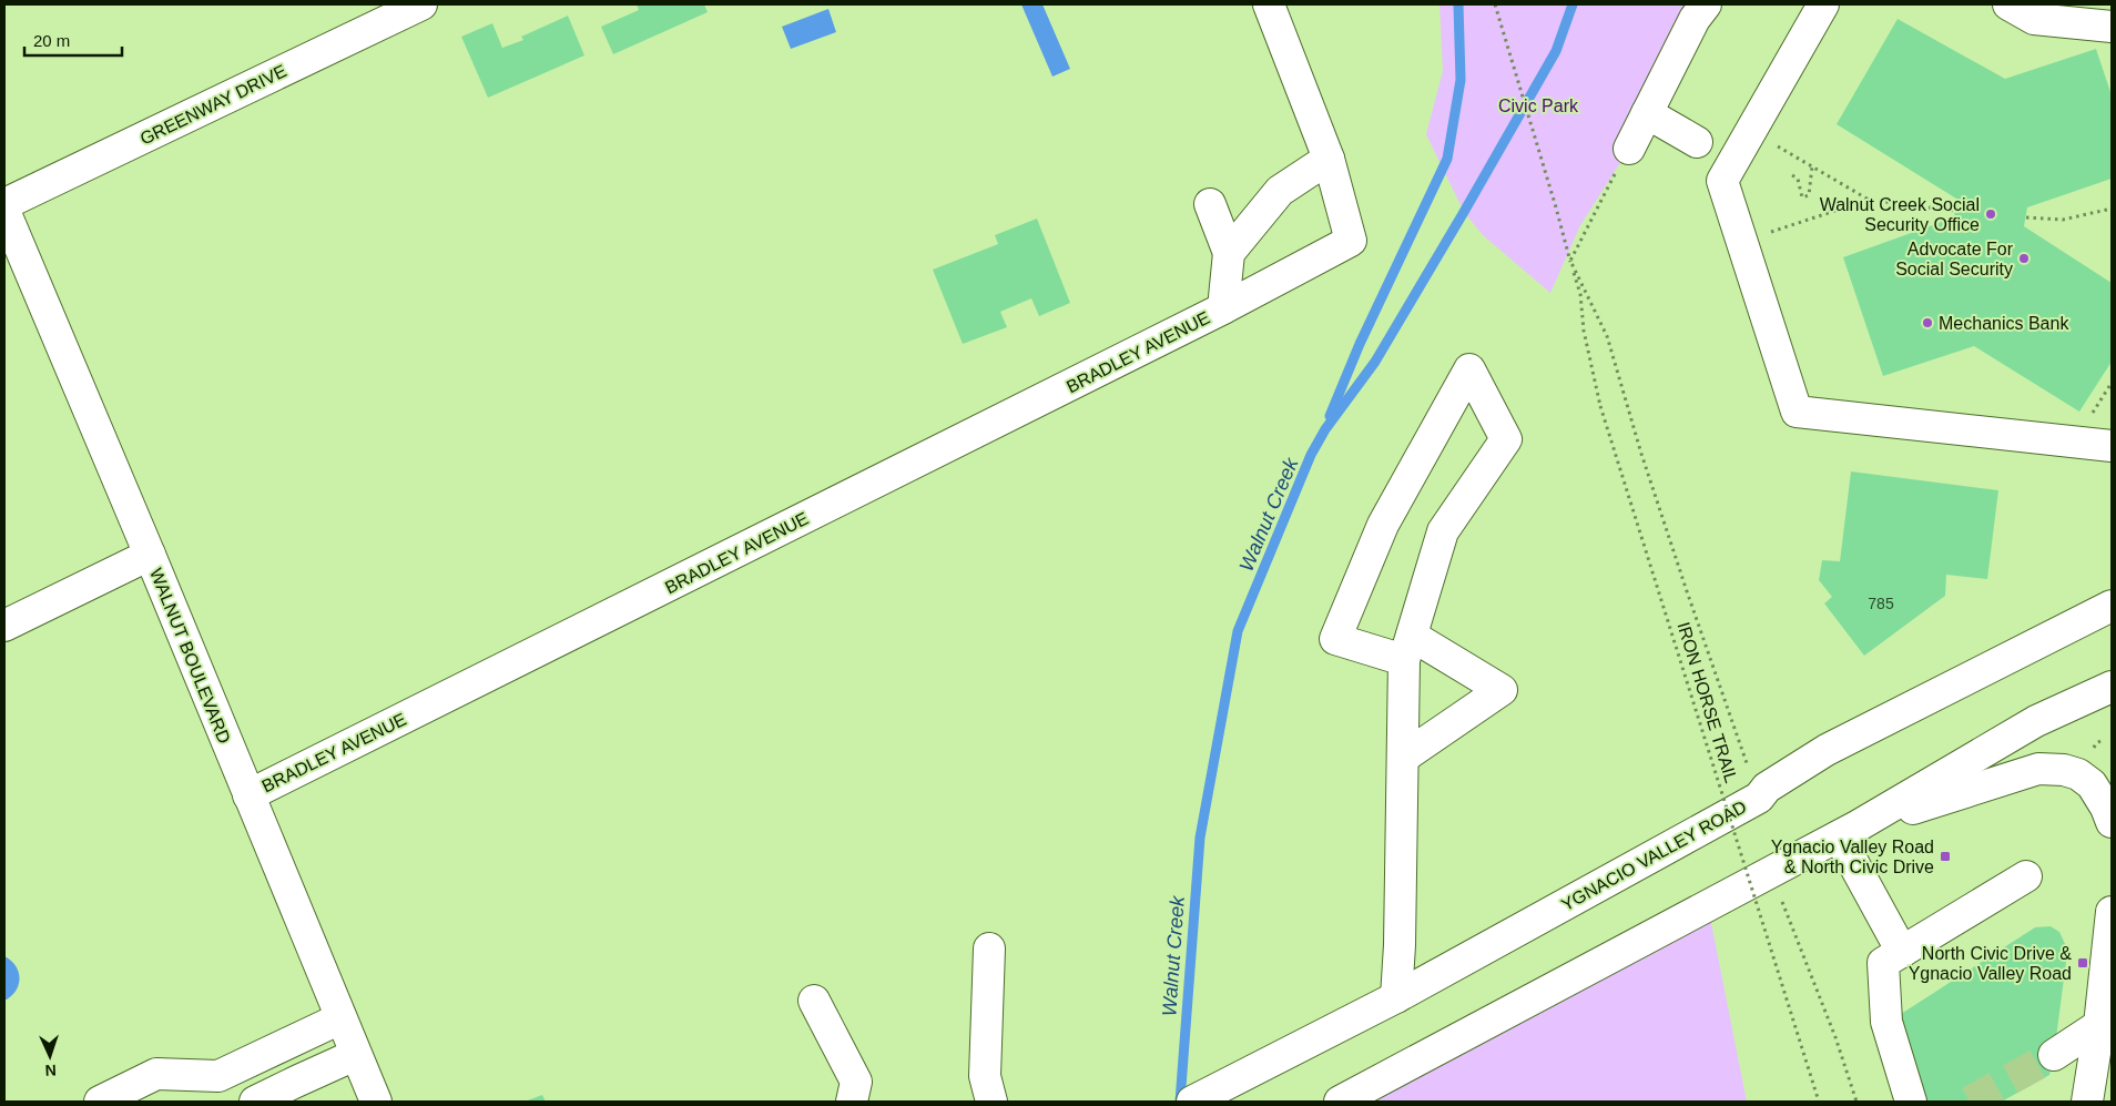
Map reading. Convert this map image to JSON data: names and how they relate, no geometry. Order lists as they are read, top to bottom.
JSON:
{
  "streets": {
    "main road": [
      "GREENWAY DRIVE",
      "BRADLEY AVENUE",
      "WALNUT BOULEVARD",
      "YGNACIO VALLEY ROAD"
    ],
    "path": ["IRON HORSE TRAIL"]
  },
  "crossings": [
    ["BRADLEY AVENUE", "WALNUT BOULEVARD"]
  ],
  "water": ["Walnut Creek"],
  "parks": ["Civic Park"],
  "places": {
    "other": ["Walnut Creek Social Security Office", "Advocate For Social Security", "Mechanics Bank"],
    "transit": ["Ygnacio Valley Road & North Civic Drive", "North Civic Drive & Ygnacio Valley Road"]
  },
  "house_numbers": ["785"],
  "scale_bar": "20 m",
  "north": "bottom"
}
